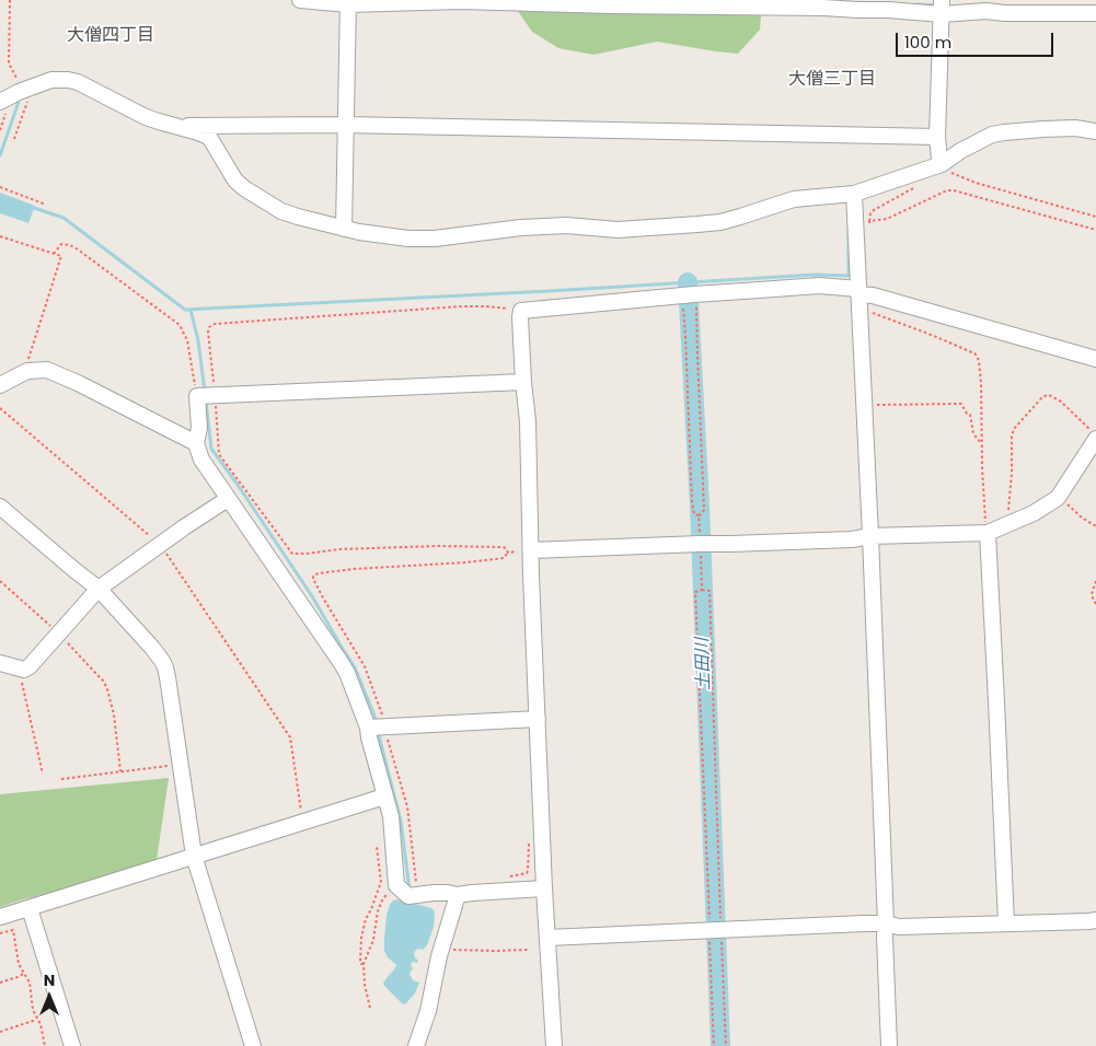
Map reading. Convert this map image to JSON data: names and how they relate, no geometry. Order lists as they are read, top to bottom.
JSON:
{
  "districts": ["大僧四丁目", "大僧三丁目"],
  "water": ["土田川"],
  "scale_bar": "100 m",
  "north": "top"
}
